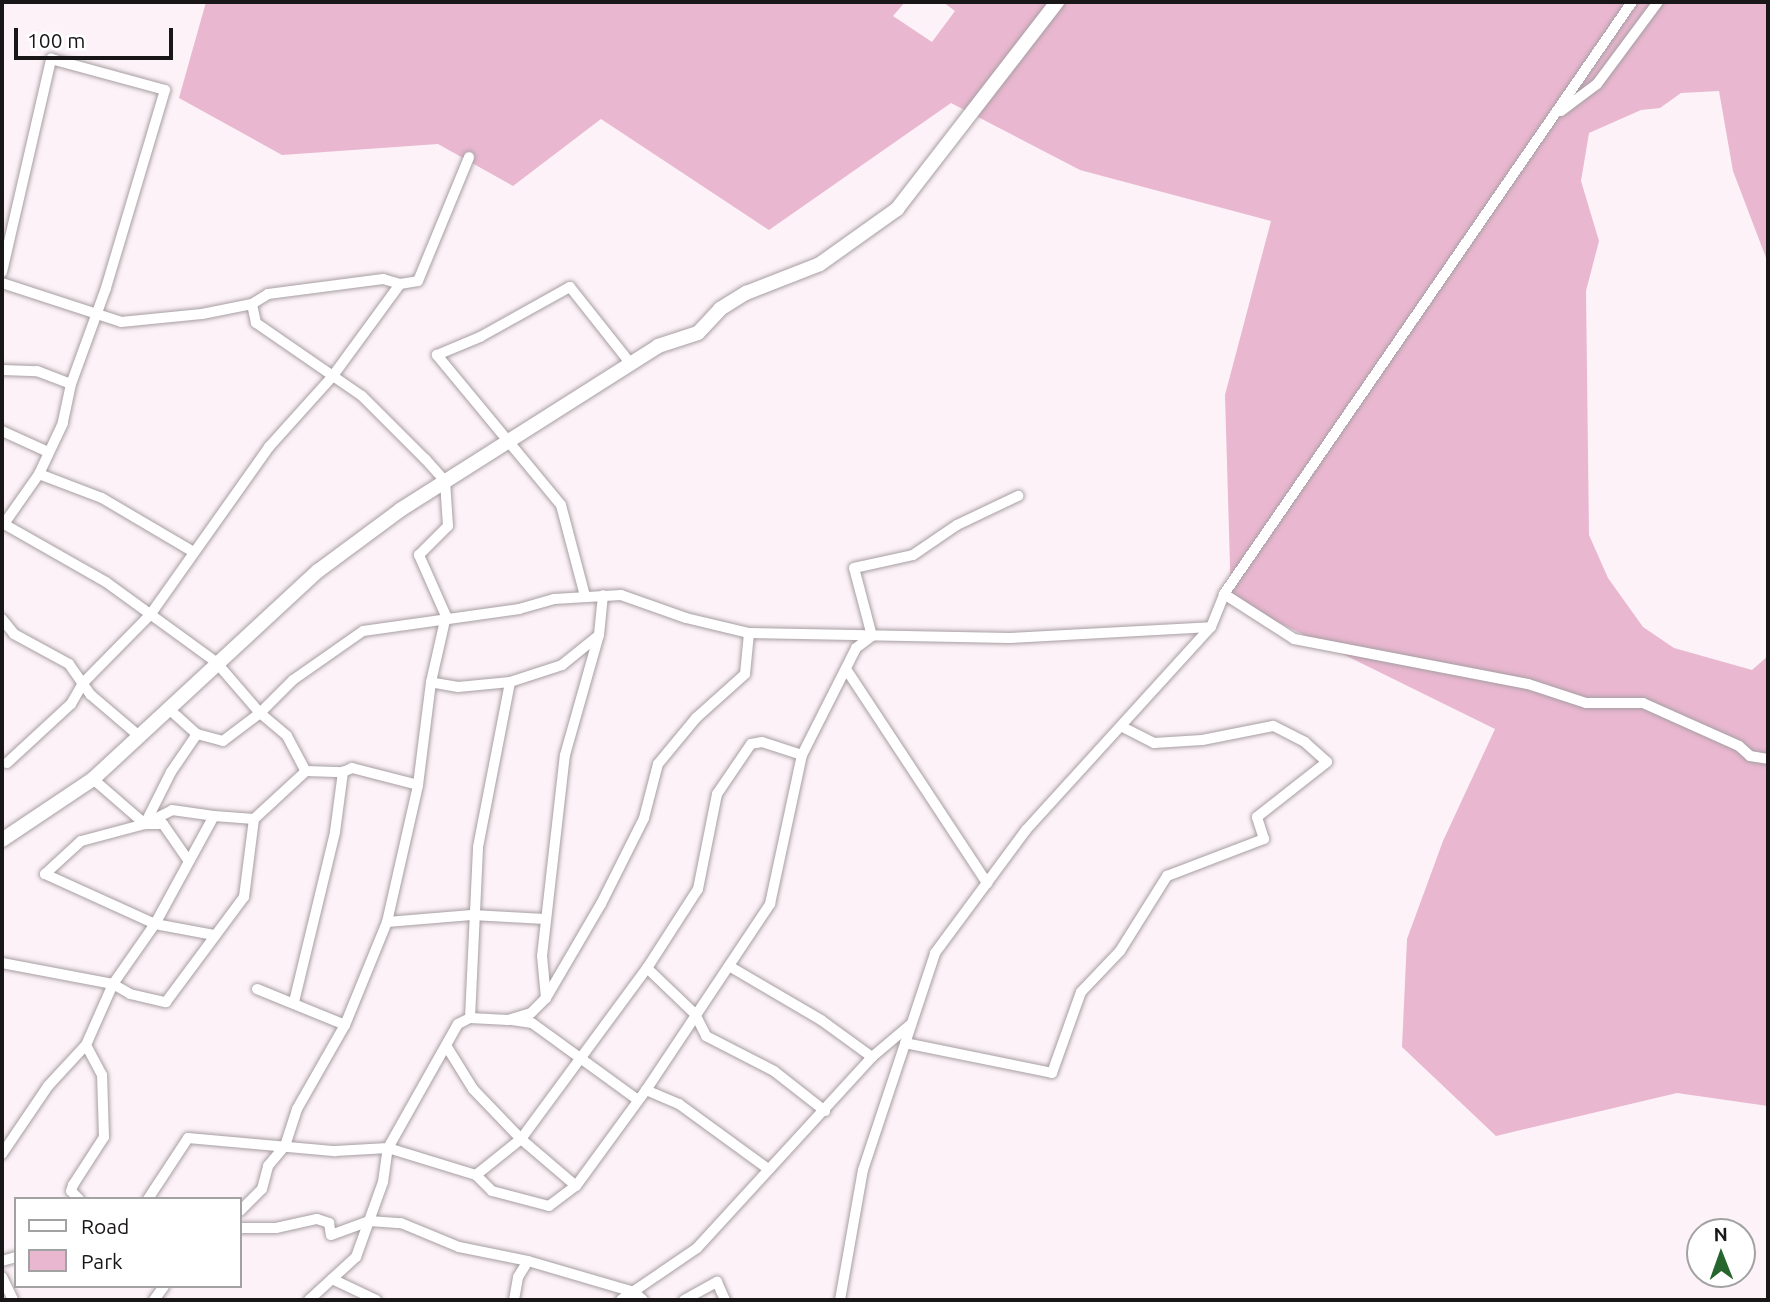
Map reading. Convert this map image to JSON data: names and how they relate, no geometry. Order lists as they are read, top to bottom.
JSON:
{
  "legend": ["Road", "Park"],
  "scale_bar": "100 m",
  "north": "top"
}
